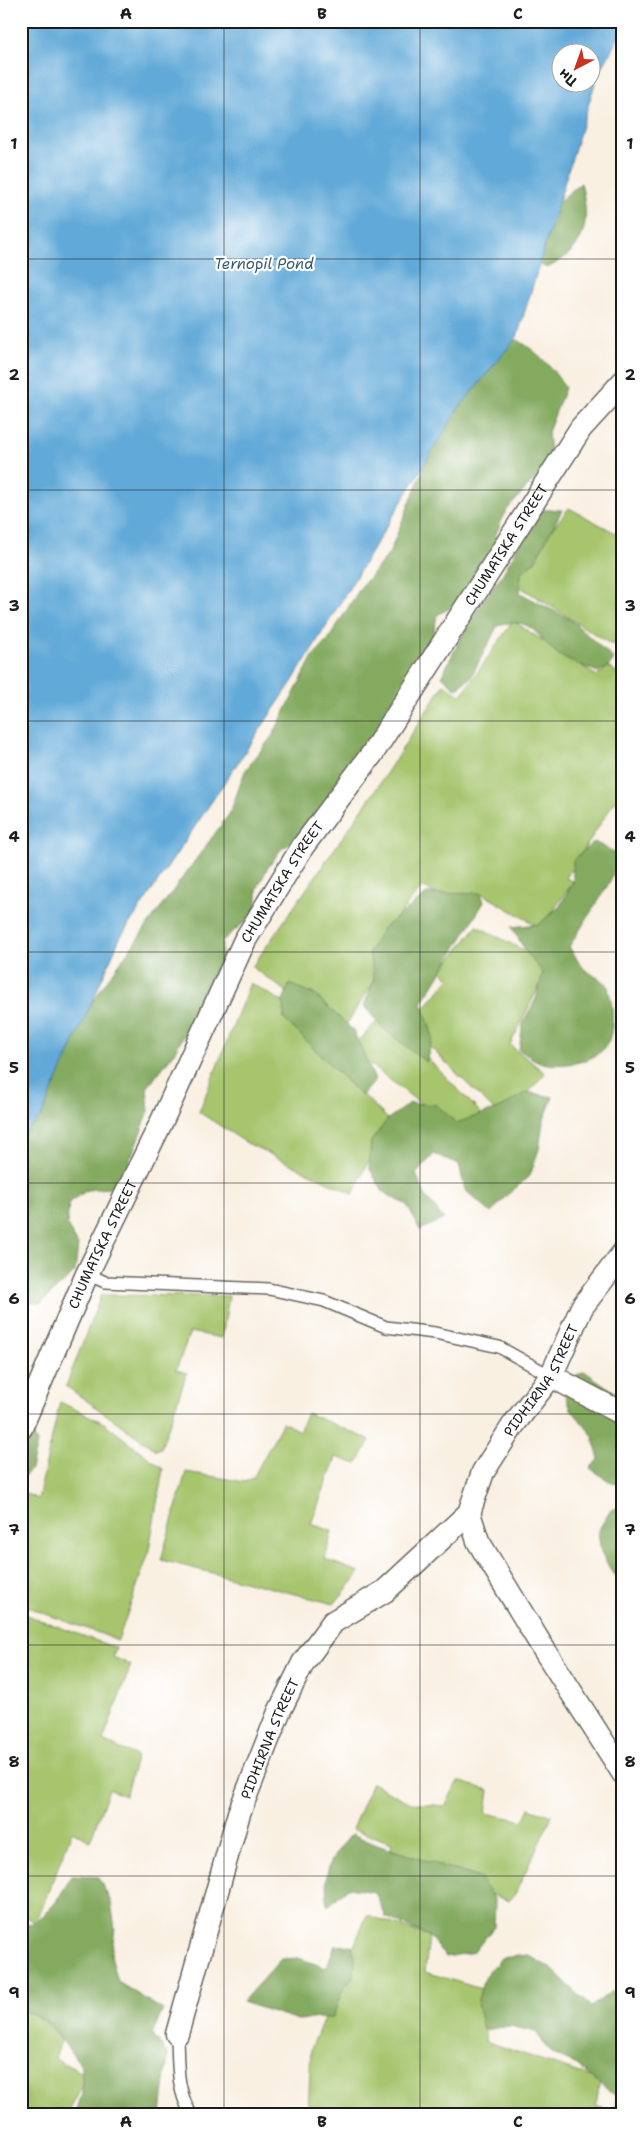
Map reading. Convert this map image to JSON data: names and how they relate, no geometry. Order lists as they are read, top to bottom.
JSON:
{
  "streets": {
    "street": ["CHUMATSKA STREET", "PIDHIRNA STREET"]
  },
  "water": ["Ternopil Pond"],
  "north": "bottom left",
  "grid": {
    "columns": ["A", "B", "C"],
    "rows": [
      "1",
      "2",
      "3",
      "4",
      "5",
      "6",
      "7",
      "8",
      "9"
    ]
  }
}
